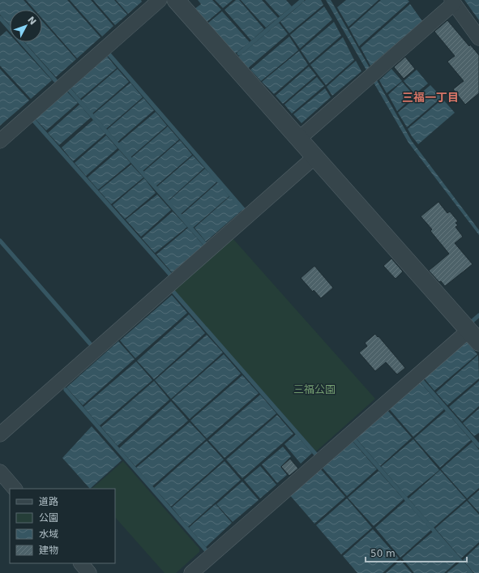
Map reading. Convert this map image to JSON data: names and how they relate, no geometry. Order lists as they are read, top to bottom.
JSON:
{
  "districts": ["三福一丁目"],
  "parks": ["三福公園"],
  "legend": [
    "道路",
    "公園",
    "水域",
    "建物"
  ],
  "scale_bar": "50 m",
  "north": "top right"
}
